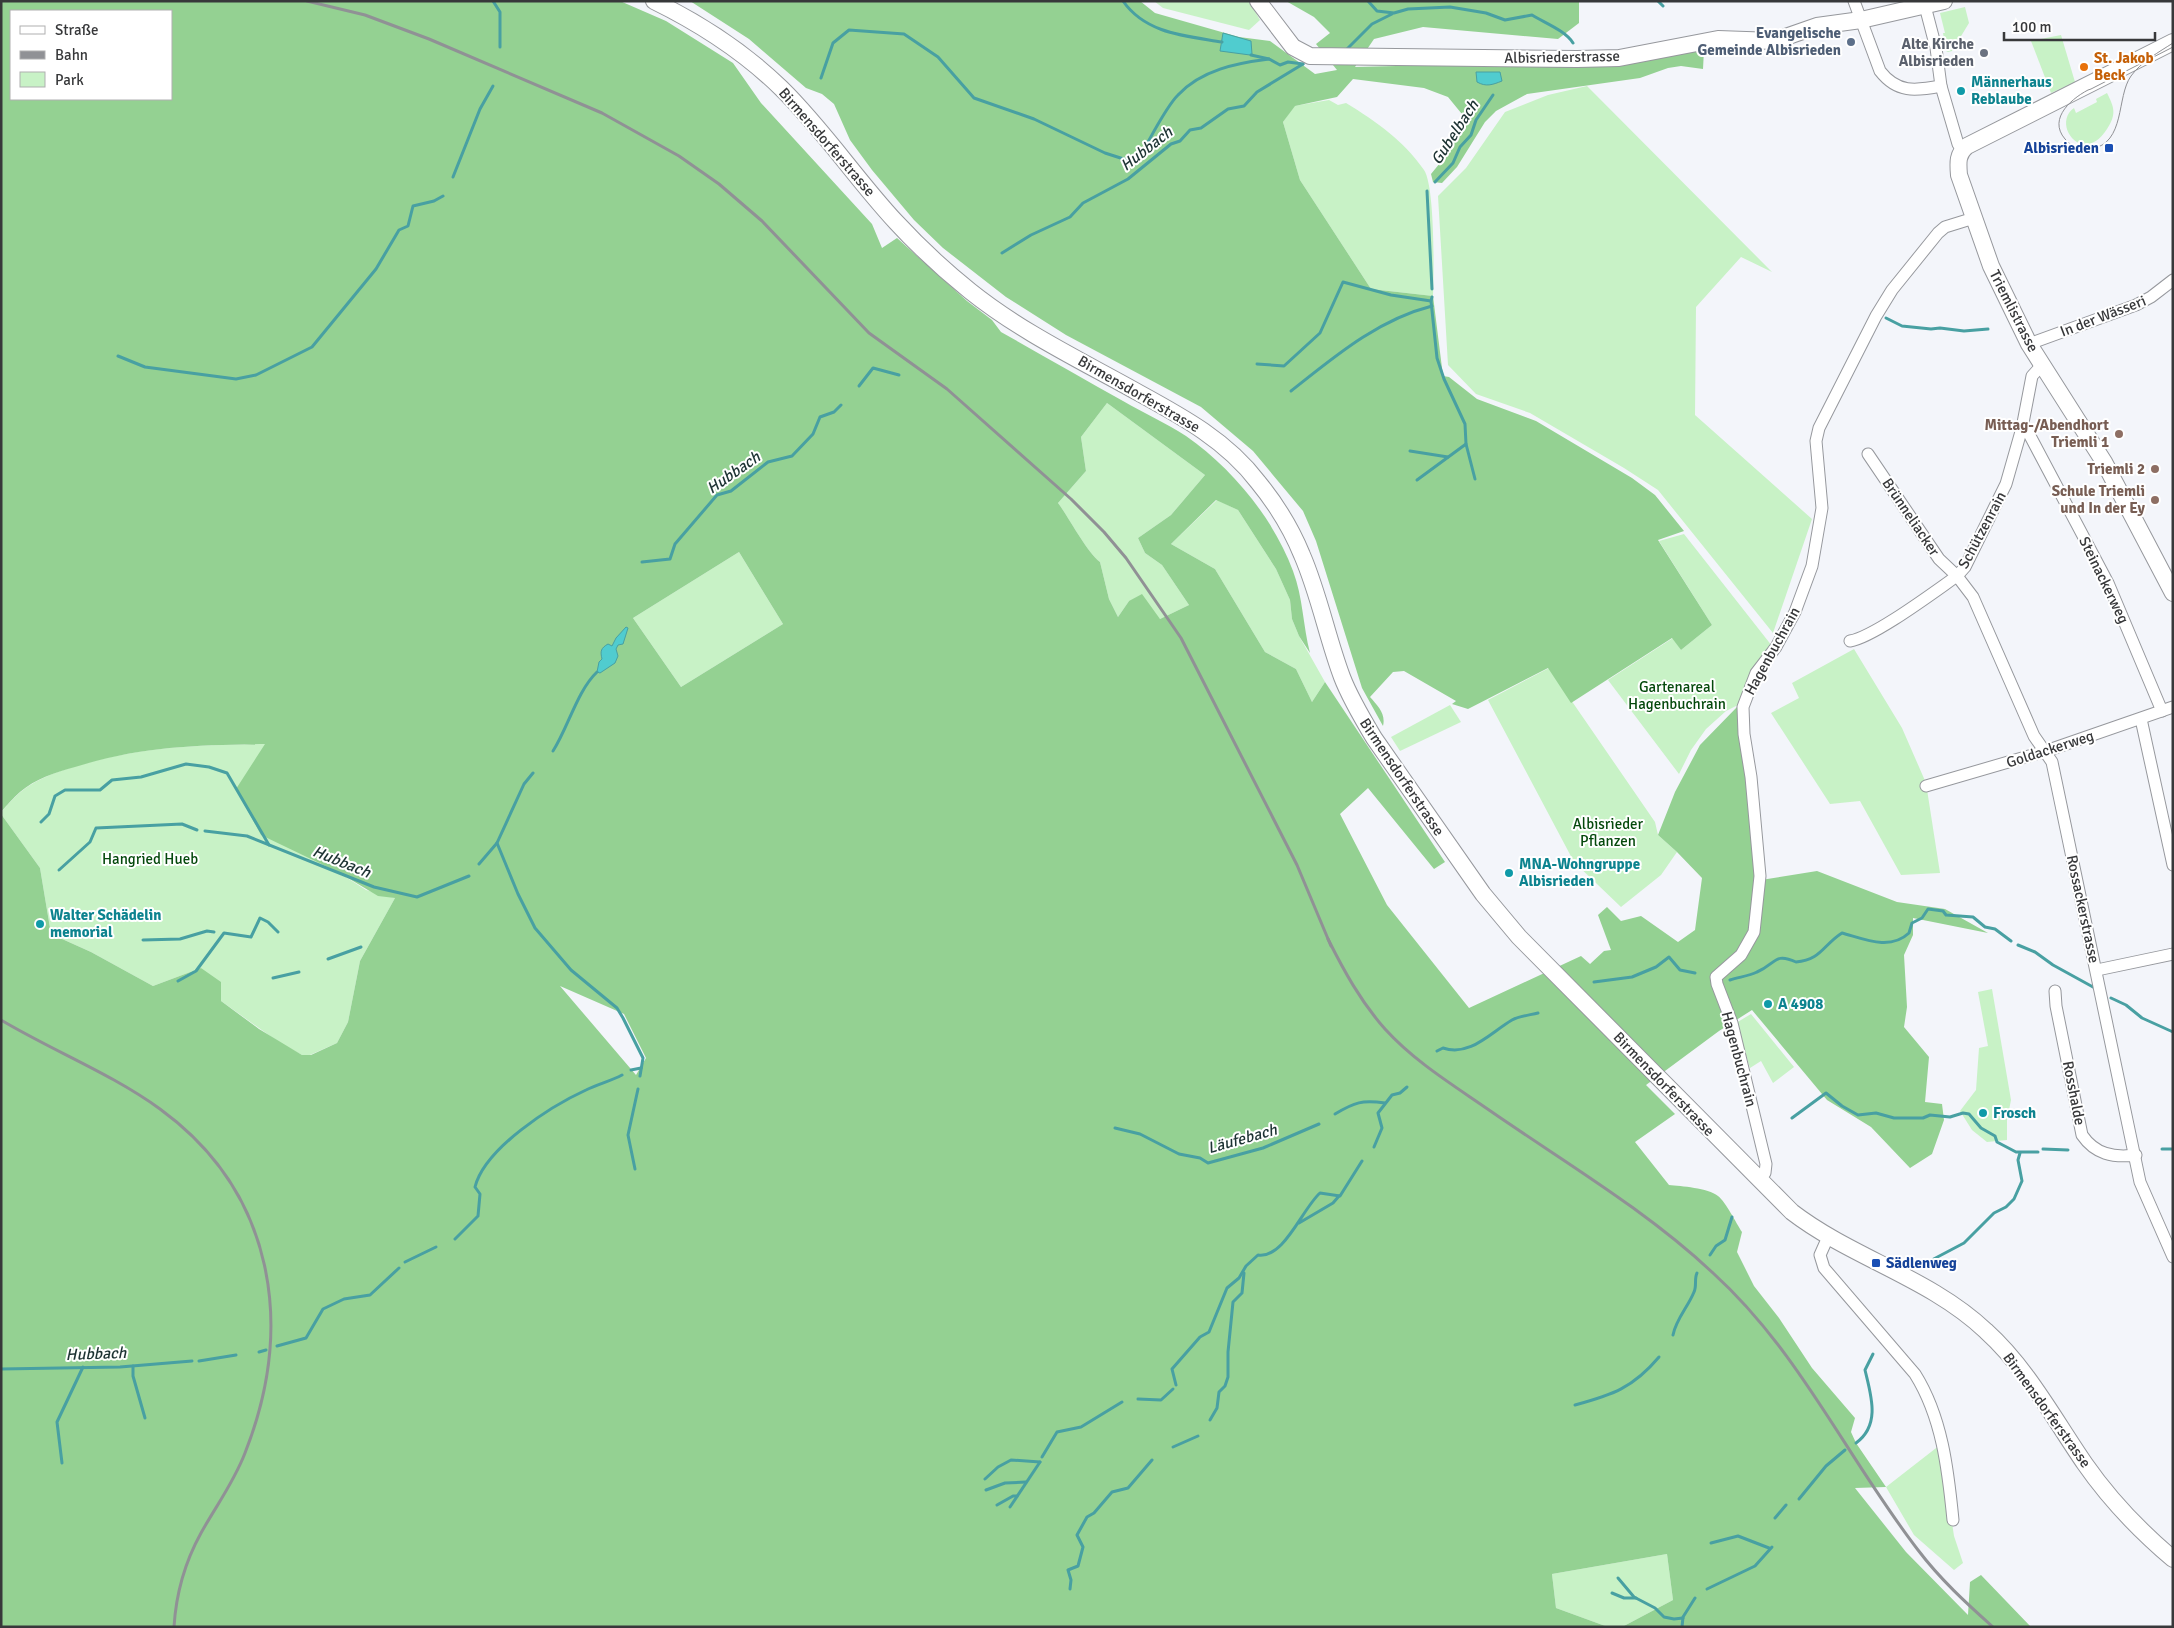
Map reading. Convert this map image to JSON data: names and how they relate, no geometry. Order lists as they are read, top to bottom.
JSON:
{
  "streets": {
    "main road": ["Albisriederstrasse", "Birmensdorferstrasse", "Triemlistrasse"],
    "street": [
      "In der Wässeri",
      "Brünneliacker",
      "Schützenrain",
      "Steinackerweg",
      "Hagenbuchrain",
      "Goldackerweg",
      "Rossackerstrasse",
      "Rosshalde"
    ]
  },
  "crossings": [
    ["Albisriederstrasse", "Triemlistrasse"],
    ["Birmensdorferstrasse", "Hagenbuchrain"],
    ["Triemlistrasse", "In der Wässeri"],
    ["Triemlistrasse", "Schützenrain"],
    ["Triemlistrasse", "Hagenbuchrain"],
    ["Brünneliacker", "Schützenrain"],
    ["Brünneliacker", "Rossackerstrasse"],
    ["Schützenrain", "Steinackerweg"],
    ["Schützenrain", "Rossackerstrasse"],
    ["Steinackerweg", "Goldackerweg"],
    ["Goldackerweg", "Rossackerstrasse"],
    ["Rossackerstrasse", "Rosshalde"]
  ],
  "water": ["Gubelbach", "Hubbach", "Läufebach"],
  "parks": ["Gartenareal Hagenbuchrain", "Albisrieder Pflanzen", "Hangried Hueb"],
  "places": {
    "other": [
      "Evangelische Gemeinde Albisrieden",
      "Alte Kirche Albisrieden",
      "St. Jakob Beck",
      "Männerhaus Reblaube",
      "Mittag-/Abendhort Triemli 1",
      "Triemli 2",
      "Schule Triemli und In der Ey",
      "MNA-Wohngruppe Albisrieden",
      "Walter Schädelin memorial",
      "A 4908",
      "Frosch"
    ],
    "transit": ["Albisrieden", "Sädlenweg"]
  },
  "legend": ["Straße", "Bahn", "Park"],
  "scale_bar": "100 m"
}
